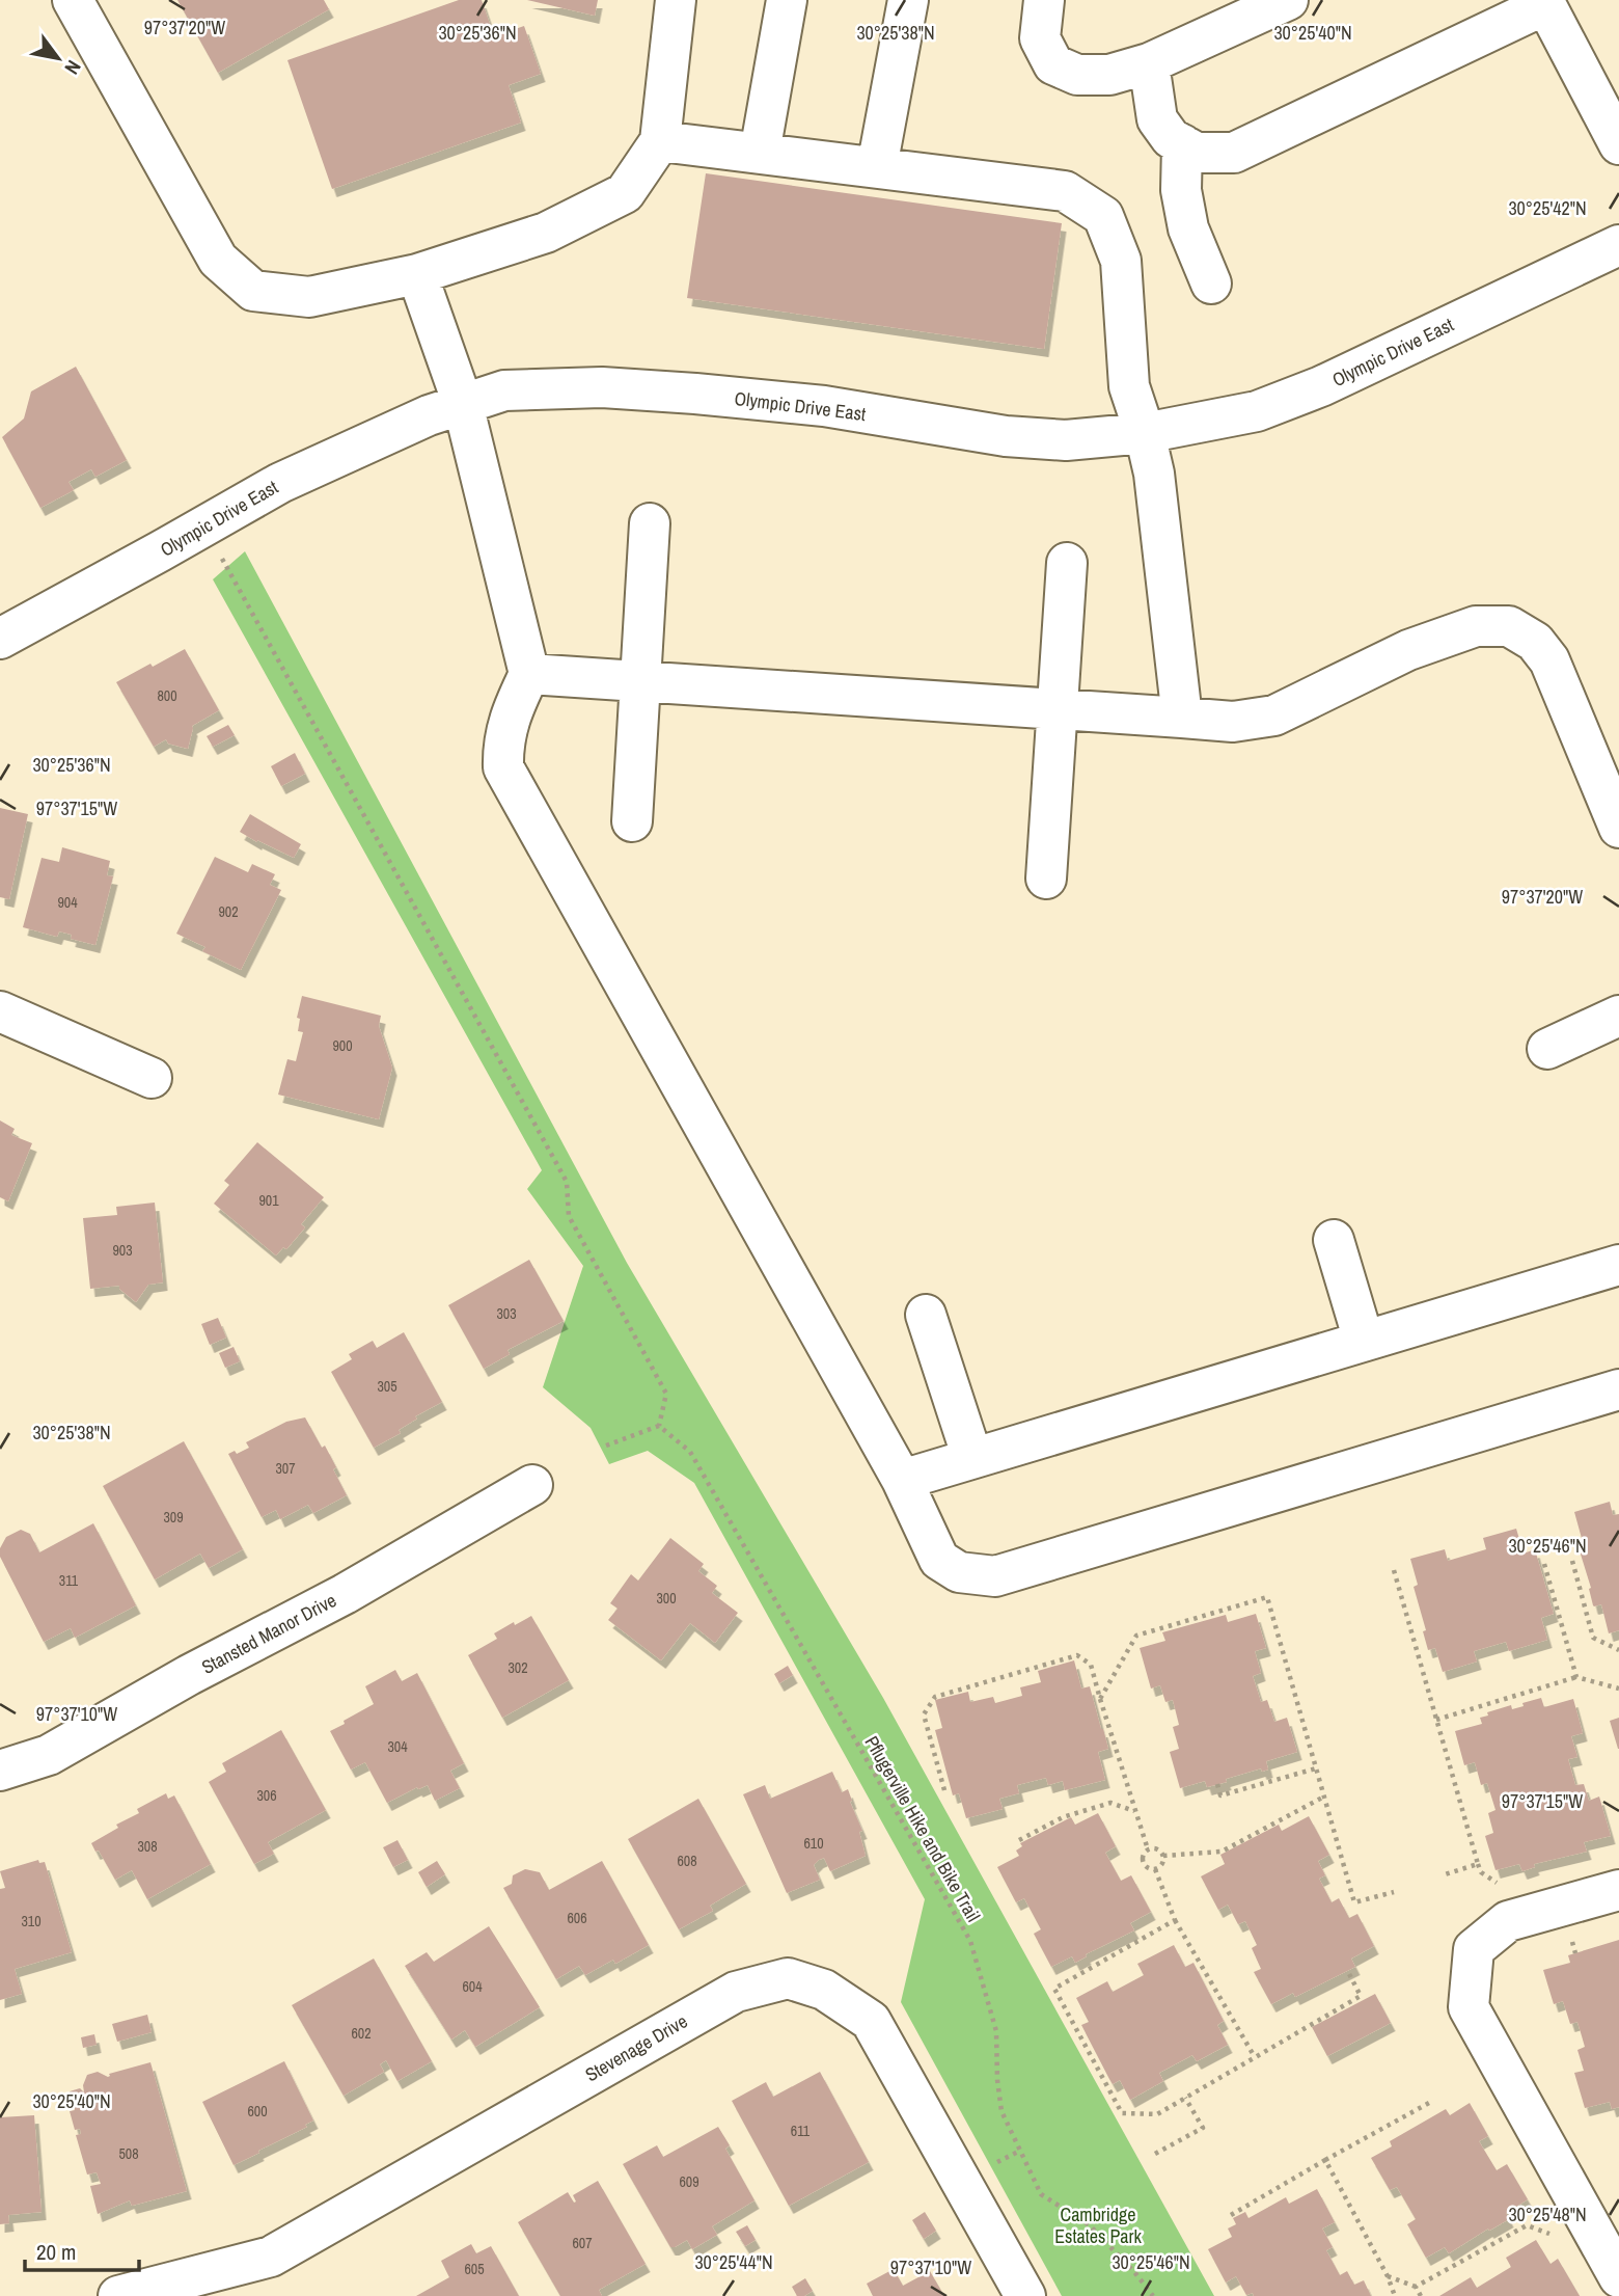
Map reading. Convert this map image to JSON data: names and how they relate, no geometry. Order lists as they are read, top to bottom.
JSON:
{
  "streets": {
    "street": ["Olympic Drive East", "Stansted Manor Drive", "Stevenage Drive"],
    "path": ["Pflugerville Hike and Bike Trail"]
  },
  "parks": ["Cambridge Estates Park"],
  "house_numbers": [
    "800",
    "904",
    "902",
    "900",
    "901",
    "903",
    "303",
    "305",
    "307",
    "309",
    "311",
    "300",
    "302",
    "304",
    "306",
    "610",
    "308",
    "608",
    "606",
    "310",
    "604",
    "602",
    "600",
    "611",
    "508",
    "609",
    "607",
    "605"
  ],
  "scale_bar": "20 m",
  "north": "bottom right",
  "coordinates": [
    "97°37'20\"W",
    "30°25'36\"N",
    "30°25'38\"N",
    "30°25'40\"N",
    "30°25'42\"N",
    "97°37'15\"W",
    "30°25'46\"N",
    "97°37'10\"W",
    "30°25'48\"N",
    "30°25'44\"N"
  ]
}
